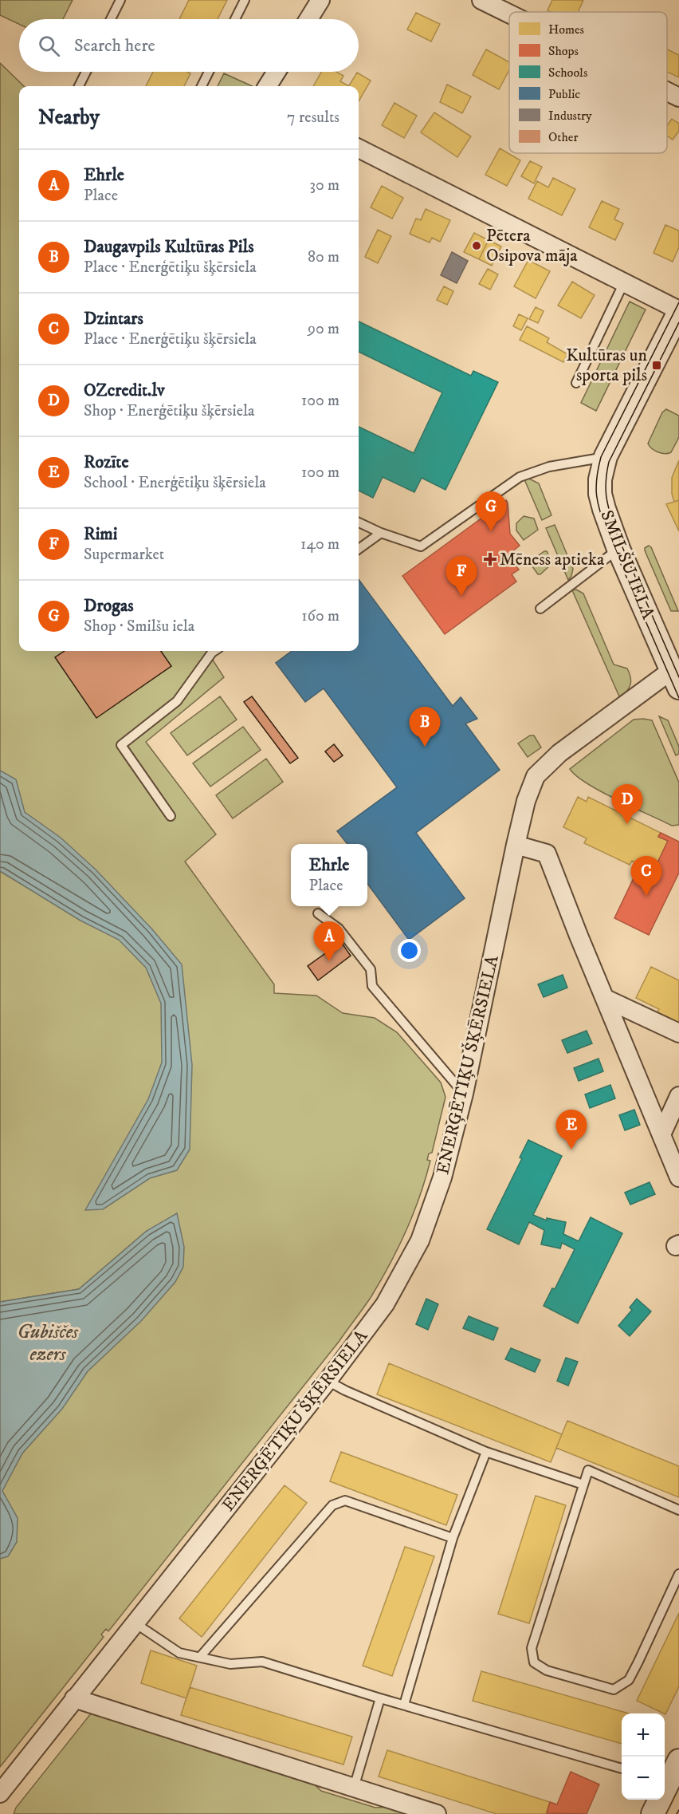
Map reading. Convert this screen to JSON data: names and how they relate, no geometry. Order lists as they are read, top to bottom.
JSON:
{
  "streets": {
    "street": ["SMILŠU IELA", "ENERĢĒTIĶU ŠĶĒRSIELA"]
  },
  "crossings": [
    ["SMILŠU IELA", "ENERĢĒTIĶU ŠĶĒRSIELA"]
  ],
  "water": ["Gubiščes ezers"],
  "places": {
    "other": ["Pētera Osipova māja"],
    "transit": ["Kultūras un sporta pils"],
    "health": ["Mēness aptieka"]
  },
  "legend": [
    "Homes",
    "Shops",
    "Schools",
    "Public",
    "Industry",
    "Other"
  ],
  "page": {
    "search": "Search here",
    "heading": ["Nearby", "7 results"],
    "list": [
      {
        "mark": "A",
        "name": "Ehrle",
        "note": "Place",
        "value": "30 m"
      },
      {
        "mark": "B",
        "name": "Daugavpils Kultūras Pils",
        "note": "Place · Enerģētiķu šķērsiela",
        "value": "80 m"
      },
      {
        "mark": "C",
        "name": "Dzintars",
        "note": "Place · Enerģētiķu šķērsiela",
        "value": "90 m"
      },
      {
        "mark": "D",
        "name": "OZcredit.lv",
        "note": "Shop · Enerģētiķu šķērsiela",
        "value": "100 m"
      },
      {
        "mark": "E",
        "name": "Rozīte",
        "note": "School · Enerģētiķu šķērsiela",
        "value": "100 m"
      },
      {
        "mark": "F",
        "name": "Rimi",
        "note": "Supermarket",
        "value": "140 m"
      },
      {
        "mark": "G",
        "name": "Drogas",
        "note": "Shop · Smilšu iela",
        "value": "160 m"
      }
    ],
    "pins": [
      "G",
      "F",
      "B",
      "D",
      "C",
      "A",
      "E"
    ],
    "popup": ["Ehrle", "Place"],
    "map_buttons": ["+", "−"]
  }
}
